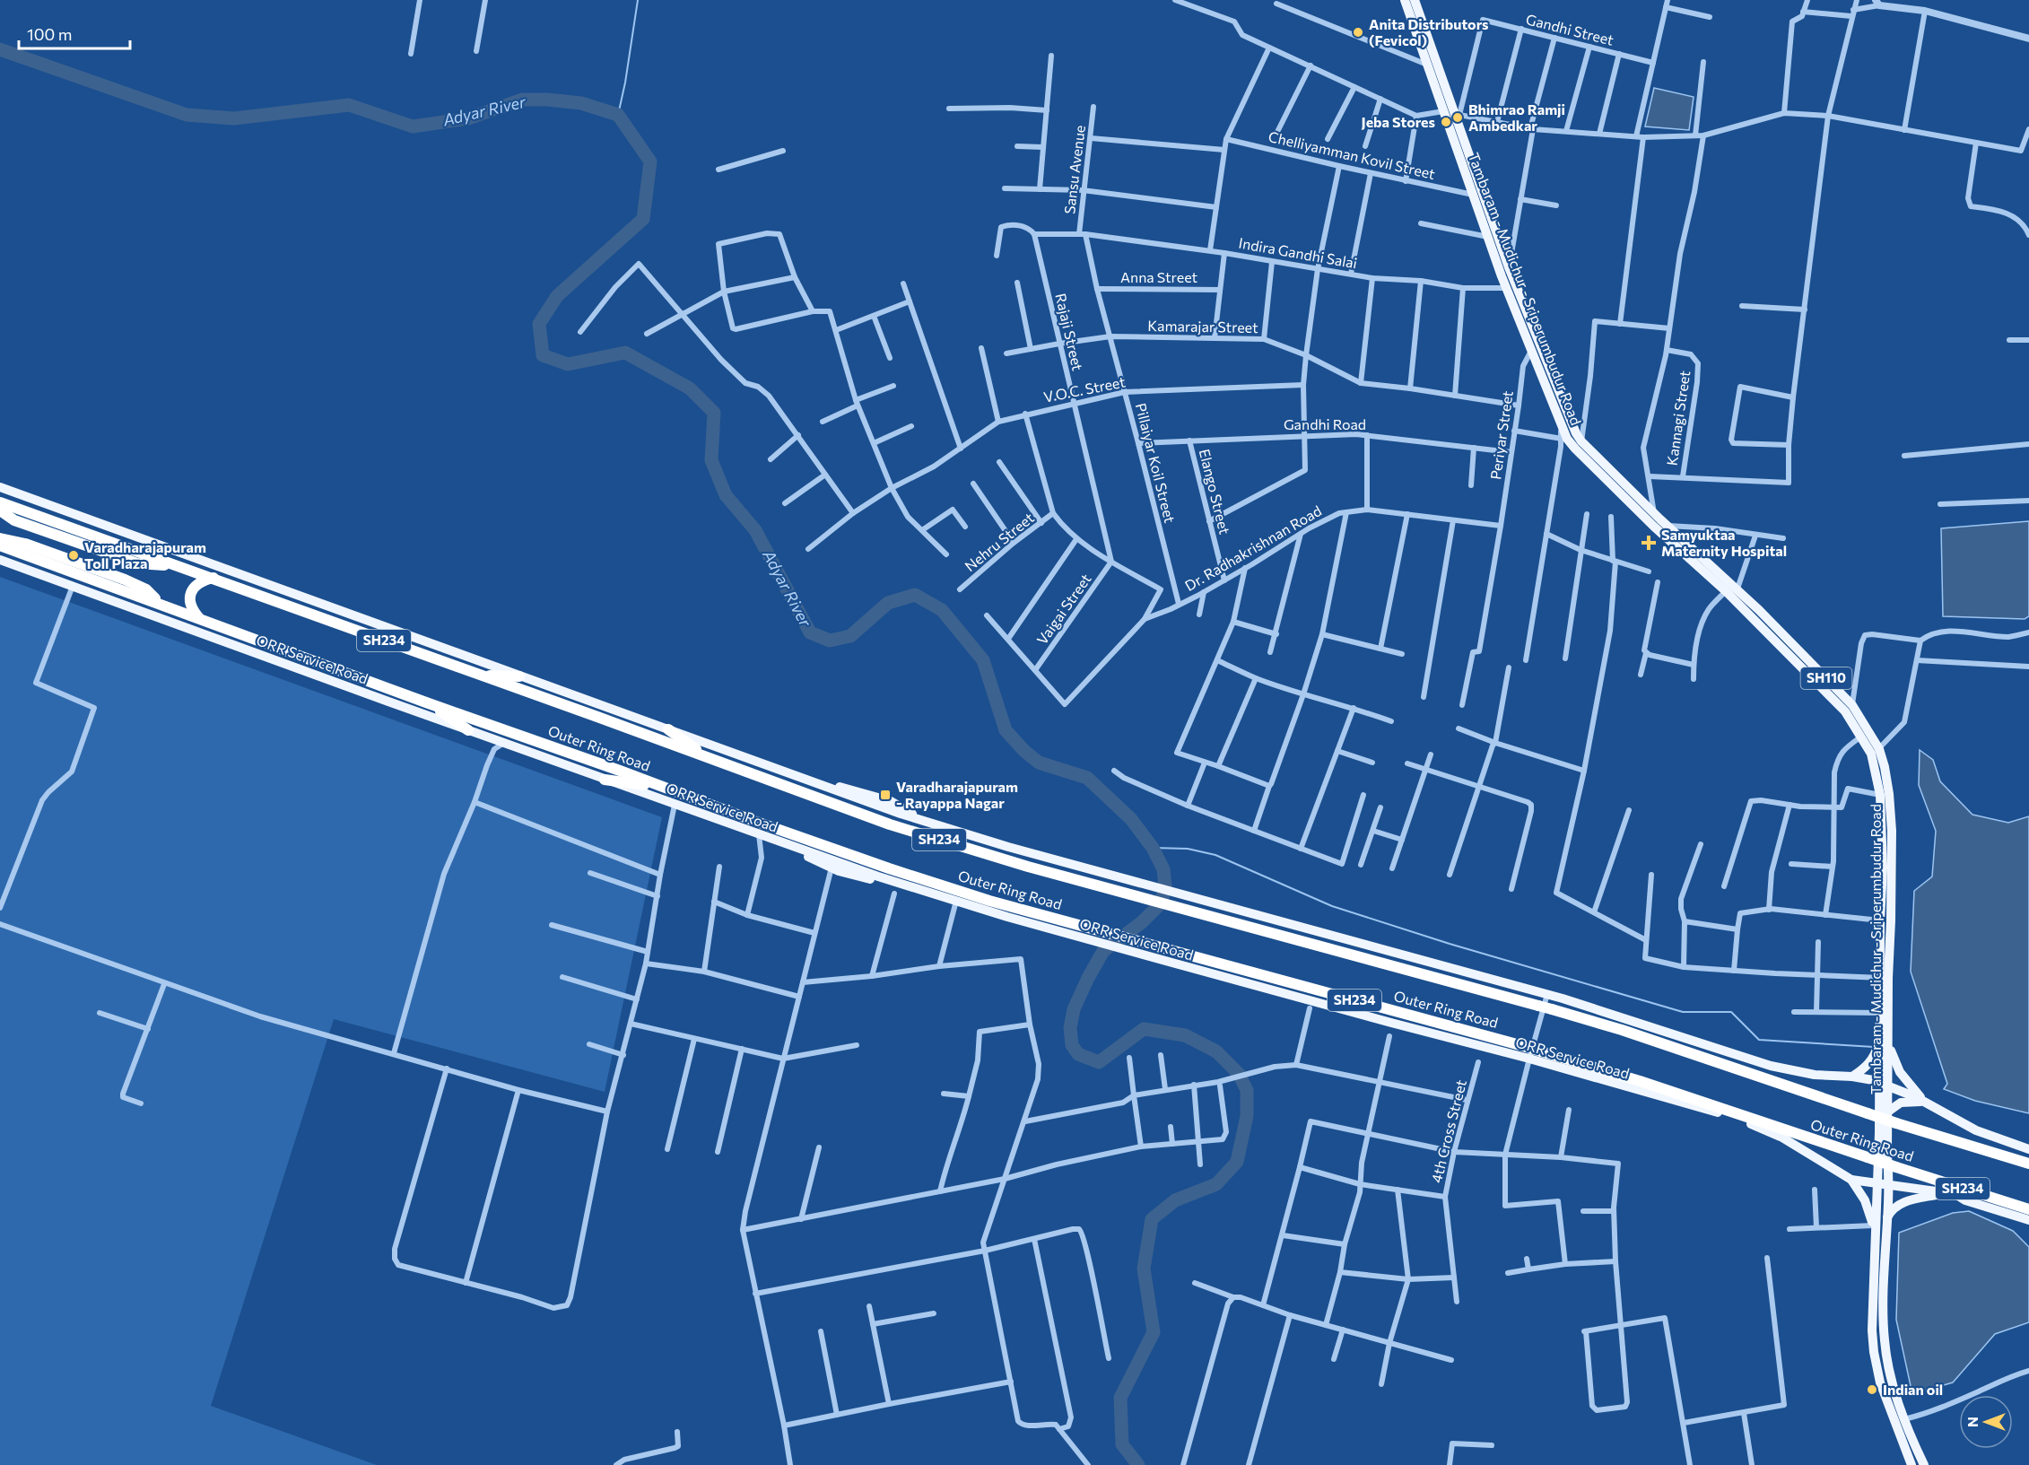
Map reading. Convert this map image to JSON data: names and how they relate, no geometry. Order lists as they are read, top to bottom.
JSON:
{
  "streets": {
    "highway": ["SH234", "Outer Ring Road"],
    "main road": ["Tambaram - Mudichur - Sriperumbudur Road", "ORR Service Road", "SH110"],
    "street": [
      "Gandhi Street",
      "Chelliyamman Kovil Street",
      "Sansu Avenue",
      "Indira Gandhi Salai",
      "Anna Street",
      "Kamarajar Street",
      "Rajaji Street",
      "V.O.C. Street",
      "Kannagi Street",
      "Gandhi Road",
      "Periyar Street",
      "Pillaiyar Koil Street",
      "Elango Street",
      "Nehru Street",
      "Dr. Radhakrishnan Road",
      "Vaigai Street",
      "4th Cross Street"
    ]
  },
  "crossings": [
    ["Gandhi Street", "Tambaram - Mudichur - Sriperumbudur Road"],
    ["Chelliyamman Kovil Street", "Tambaram - Mudichur - Sriperumbudur Road"],
    ["Sansu Avenue", "Indira Gandhi Salai"],
    ["Sansu Avenue", "Pillaiyar Koil Street"],
    ["Indira Gandhi Salai", "Tambaram - Mudichur - Sriperumbudur Road"],
    ["Indira Gandhi Salai", "Rajaji Street"],
    ["Indira Gandhi Salai", "Pillaiyar Koil Street"],
    ["Anna Street", "Pillaiyar Koil Street"],
    ["Tambaram - Mudichur - Sriperumbudur Road", "Periyar Street"],
    ["Tambaram - Mudichur - Sriperumbudur Road", "ORR Service Road"],
    ["Kamarajar Street", "Rajaji Street"],
    ["Kamarajar Street", "Periyar Street"],
    ["Kamarajar Street", "Pillaiyar Koil Street"],
    ["Rajaji Street", "V.O.C. Street"],
    ["Rajaji Street", "Vaigai Street"],
    ["V.O.C. Street", "Pillaiyar Koil Street"],
    ["Gandhi Road", "Periyar Street"],
    ["Gandhi Road", "Pillaiyar Koil Street"],
    ["Gandhi Road", "Elango Street"],
    ["Periyar Street", "Dr. Radhakrishnan Road"],
    ["Pillaiyar Koil Street", "Dr. Radhakrishnan Road"],
    ["Elango Street", "Dr. Radhakrishnan Road"],
    ["ORR Service Road", "Outer Ring Road"]
  ],
  "water": ["Adyar River"],
  "places": {
    "other": [
      "Anita Distributors (Fevicol)",
      "Bhimrao Ramji Ambedkar",
      "Jeba Stores",
      "Varadharajapuram Toll Plaza",
      "Indian oil"
    ],
    "health": ["Samyuktaa Maternity Hospital"],
    "transit": ["Varadharajapuram - Rayappa Nagar"]
  },
  "scale_bar": "100 m",
  "north": "left"
}
